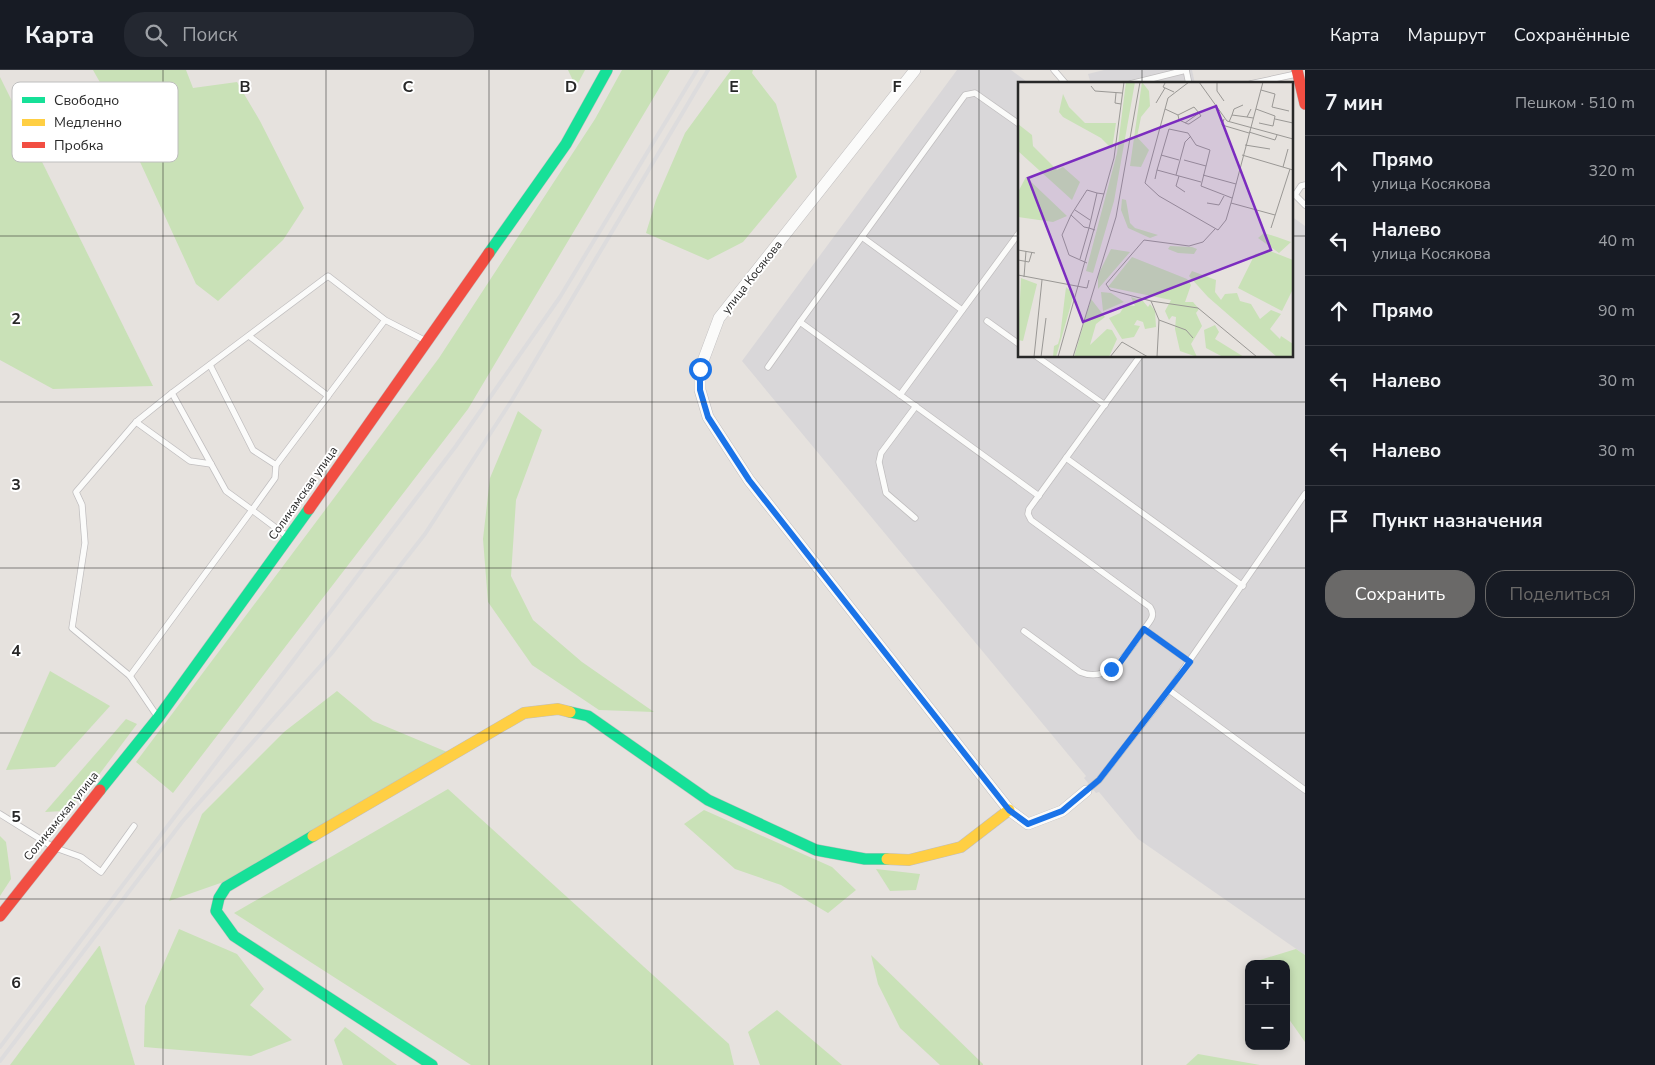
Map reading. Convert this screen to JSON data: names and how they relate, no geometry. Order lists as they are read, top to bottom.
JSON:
{
  "streets": {
    "street": ["улица Косякова", "Соликамская улица"]
  },
  "legend": ["Свободно", "Медленно", "Пробка"],
  "page": {
    "header": "Карта",
    "search": "Поиск",
    "nav": ["Карта", "Маршрут", "Сохранённые"],
    "heading": ["7 мин", "Пешком · 510 m"],
    "list": [
      ["Прямо", "улица Косякова", "320 m"],
      ["Налево", "улица Косякова", "40 m"],
      ["Прямо", "90 m"],
      ["Налево", "30 m"],
      ["Налево", "30 m"],
      "Пункт назначения"
    ],
    "buttons": ["Сохранить", "Поделиться"],
    "map_buttons": ["+", "−"]
  },
  "grid": {
    "columns": [
      "B",
      "C",
      "D",
      "E",
      "F"
    ],
    "rows": [
      "2",
      "3",
      "4",
      "5",
      "6"
    ]
  }
}
